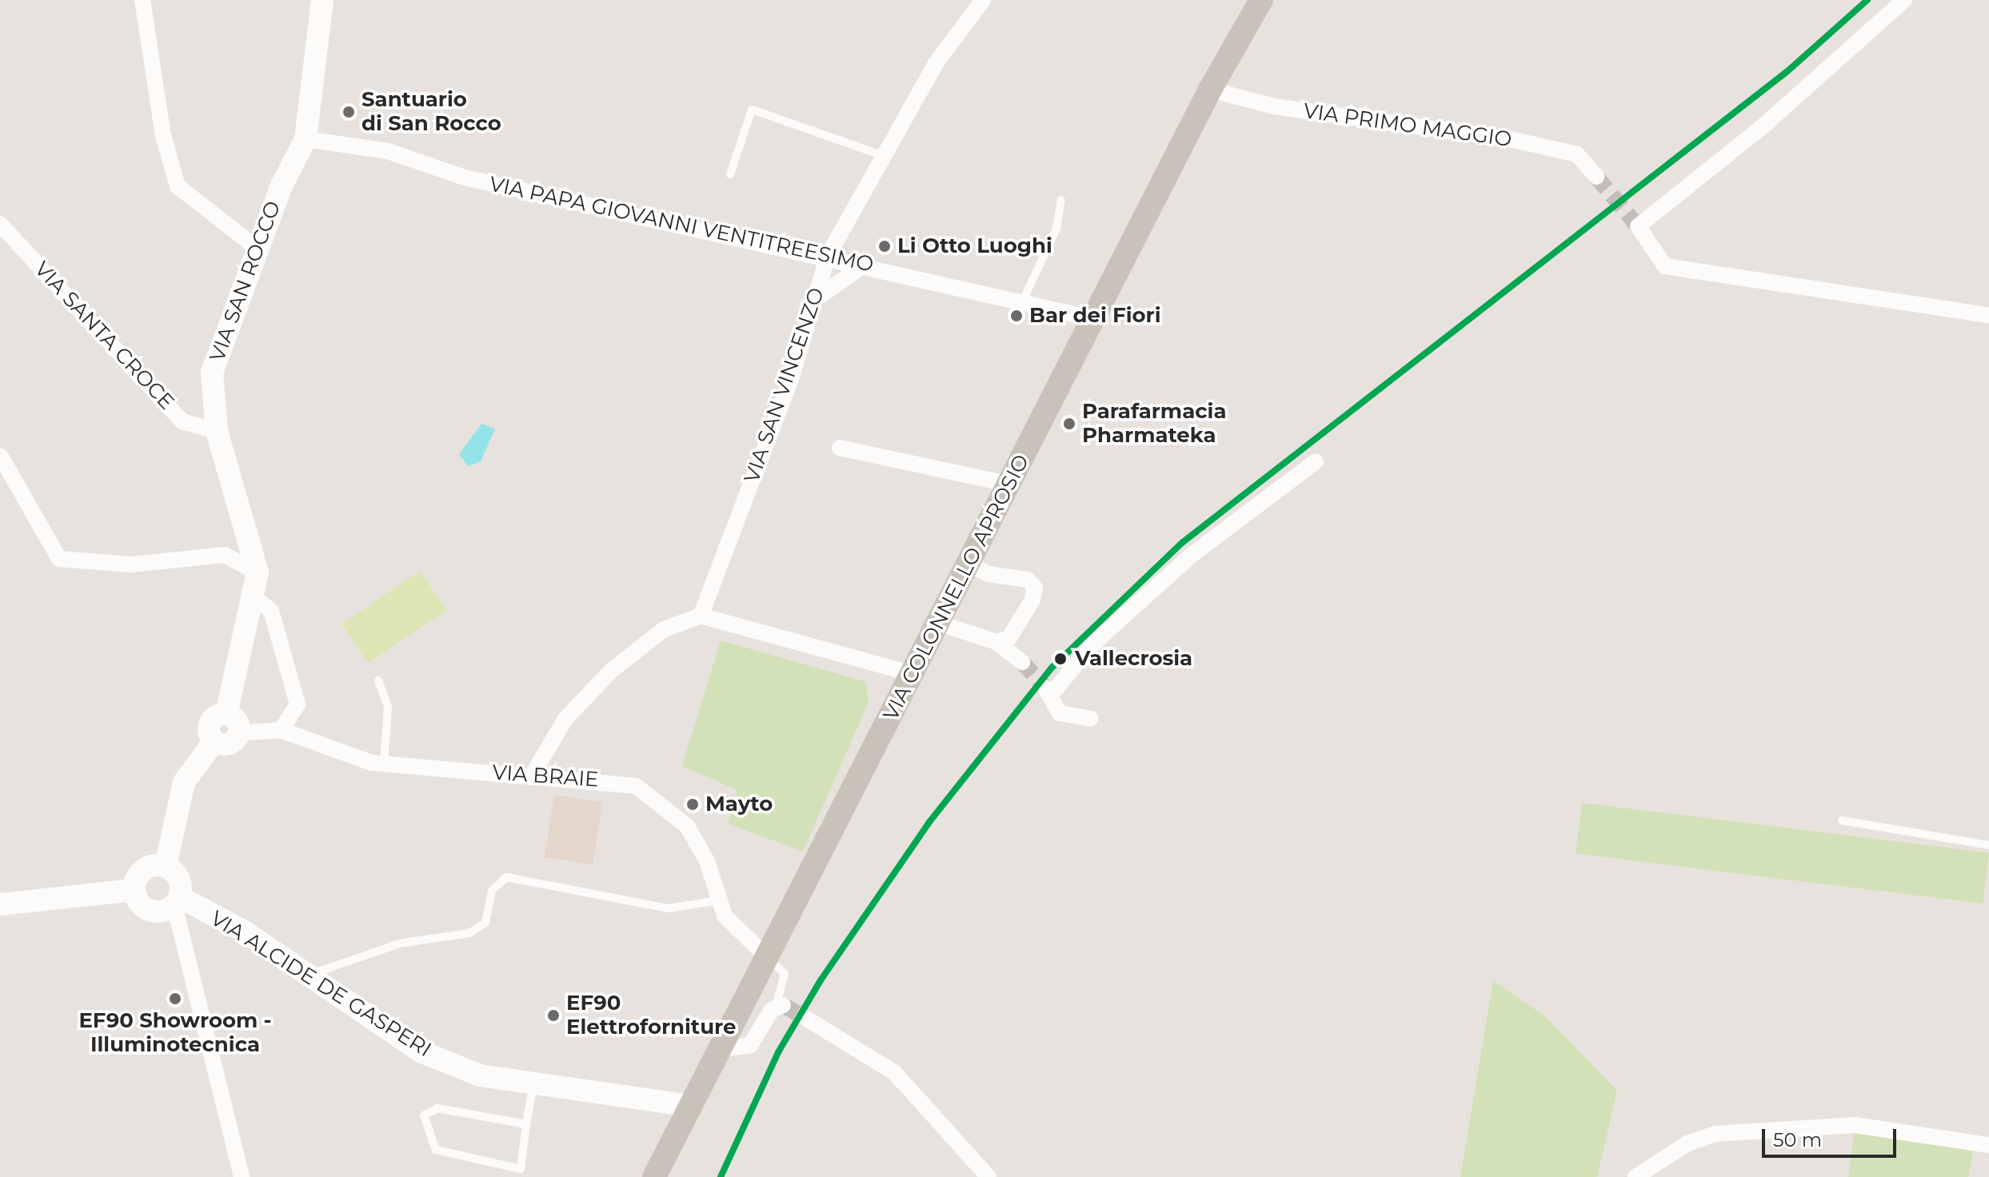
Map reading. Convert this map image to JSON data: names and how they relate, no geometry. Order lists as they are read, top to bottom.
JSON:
{
  "streets": {
    "main road": ["VIA COLONNELLO APROSIO"],
    "street": [
      "VIA PRIMO MAGGIO",
      "VIA PAPA GIOVANNI VENTITREESIMO",
      "VIA SAN ROCCO",
      "VIA SANTA CROCE",
      "VIA SAN VINCENZO",
      "VIA BRAIE",
      "VIA ALCIDE DE GASPERI"
    ]
  },
  "crossings": [
    ["VIA PRIMO MAGGIO", "VIA COLONNELLO APROSIO"],
    ["VIA PAPA GIOVANNI VENTITREESIMO", "VIA SAN ROCCO"],
    ["VIA PAPA GIOVANNI VENTITREESIMO", "VIA SAN VINCENZO"],
    ["VIA PAPA GIOVANNI VENTITREESIMO", "VIA COLONNELLO APROSIO"],
    ["VIA SAN ROCCO", "VIA SANTA CROCE"],
    ["VIA SAN ROCCO", "VIA BRAIE"],
    ["VIA COLONNELLO APROSIO", "VIA BRAIE"],
    ["VIA COLONNELLO APROSIO", "VIA ALCIDE DE GASPERI"]
  ],
  "places": [
    "Santuario di San Rocco",
    "Li Otto Luoghi",
    "Bar dei Fiori",
    "Parafarmacia Pharmateka",
    "Vallecrosia",
    "Mayto",
    "EF90 Showroom - Illuminotecnica",
    "EF90 Elettroforniture"
  ],
  "scale_bar": "50 m"
}
